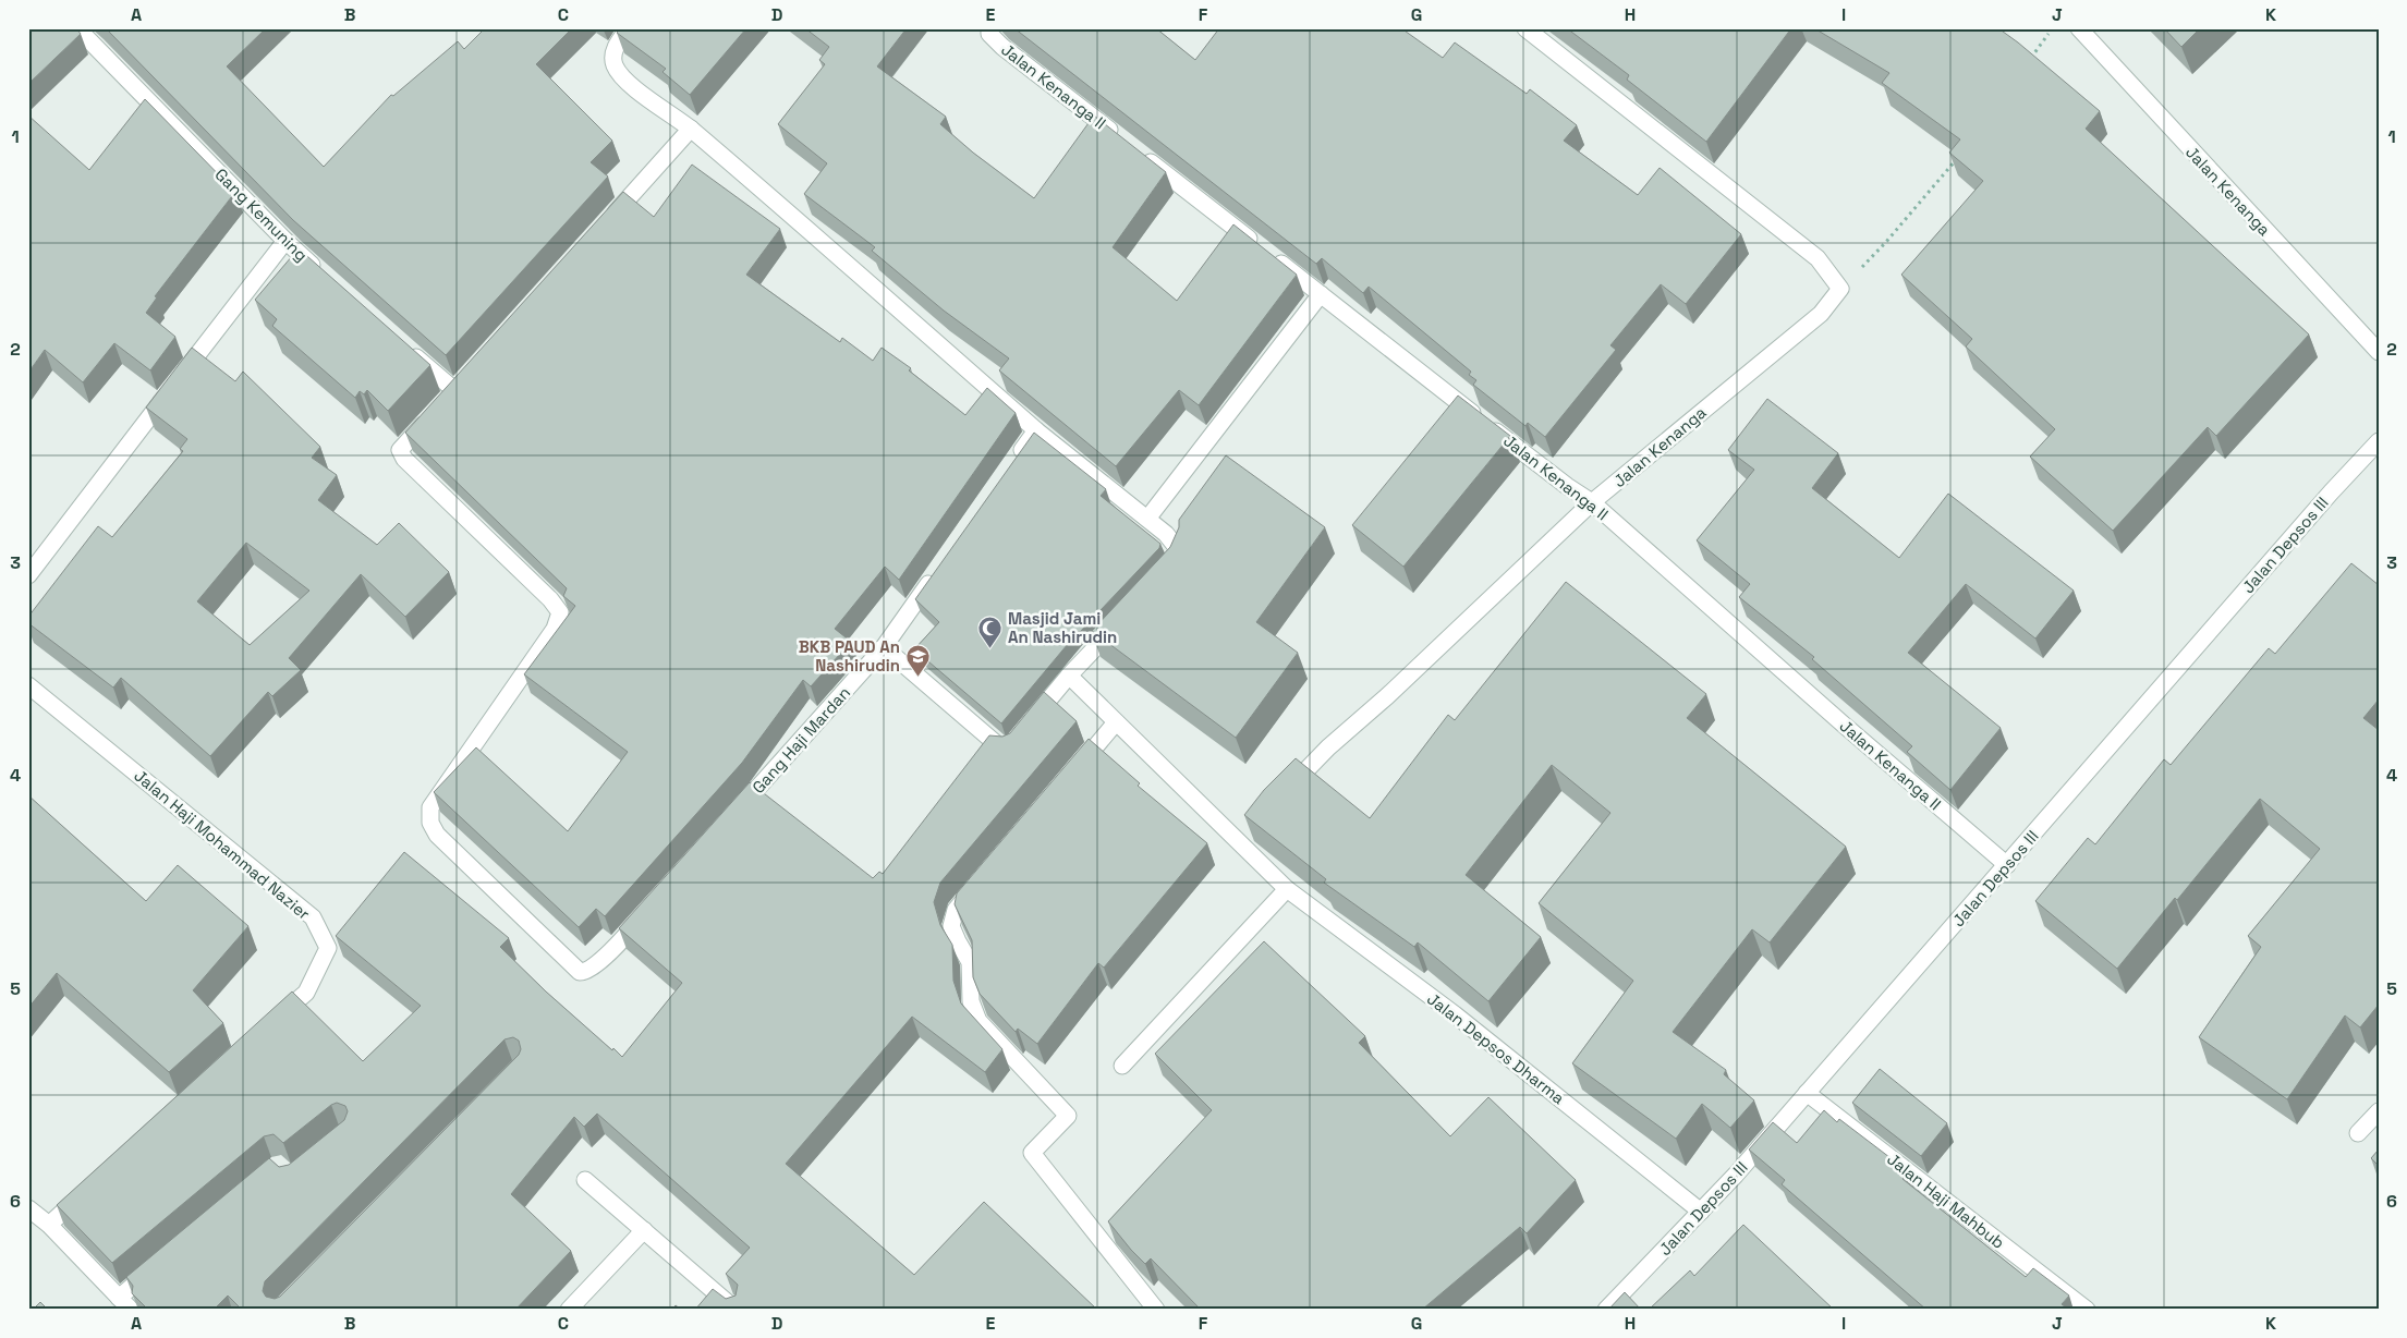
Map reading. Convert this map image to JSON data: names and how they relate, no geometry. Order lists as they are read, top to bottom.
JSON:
{
  "streets": {
    "street": [
      "Jalan Kenanga II",
      "Jalan Kenanga",
      "Gang Kemuning",
      "Jalan Depsos III",
      "Gang Haji Mardan",
      "Jalan Haji Mohammad Nazier",
      "Jalan Depsos Dharma",
      "Jalan Haji Mahbub"
    ]
  },
  "crossings": [
    ["Jalan Kenanga II", "Jalan Kenanga"],
    ["Jalan Kenanga II", "Jalan Depsos III"],
    ["Jalan Depsos III", "Jalan Depsos Dharma"],
    ["Jalan Depsos III", "Jalan Haji Mahbub"]
  ],
  "places": {
    "mosque": ["Masjid Jami An Nashirudin"],
    "school or university": ["BKB PAUD An Nashirudin"]
  },
  "grid": {
    "columns": [
      "A",
      "B",
      "C",
      "D",
      "E",
      "F",
      "G",
      "H",
      "I",
      "J",
      "K"
    ],
    "rows": [
      "1",
      "2",
      "3",
      "4",
      "5",
      "6"
    ]
  }
}
